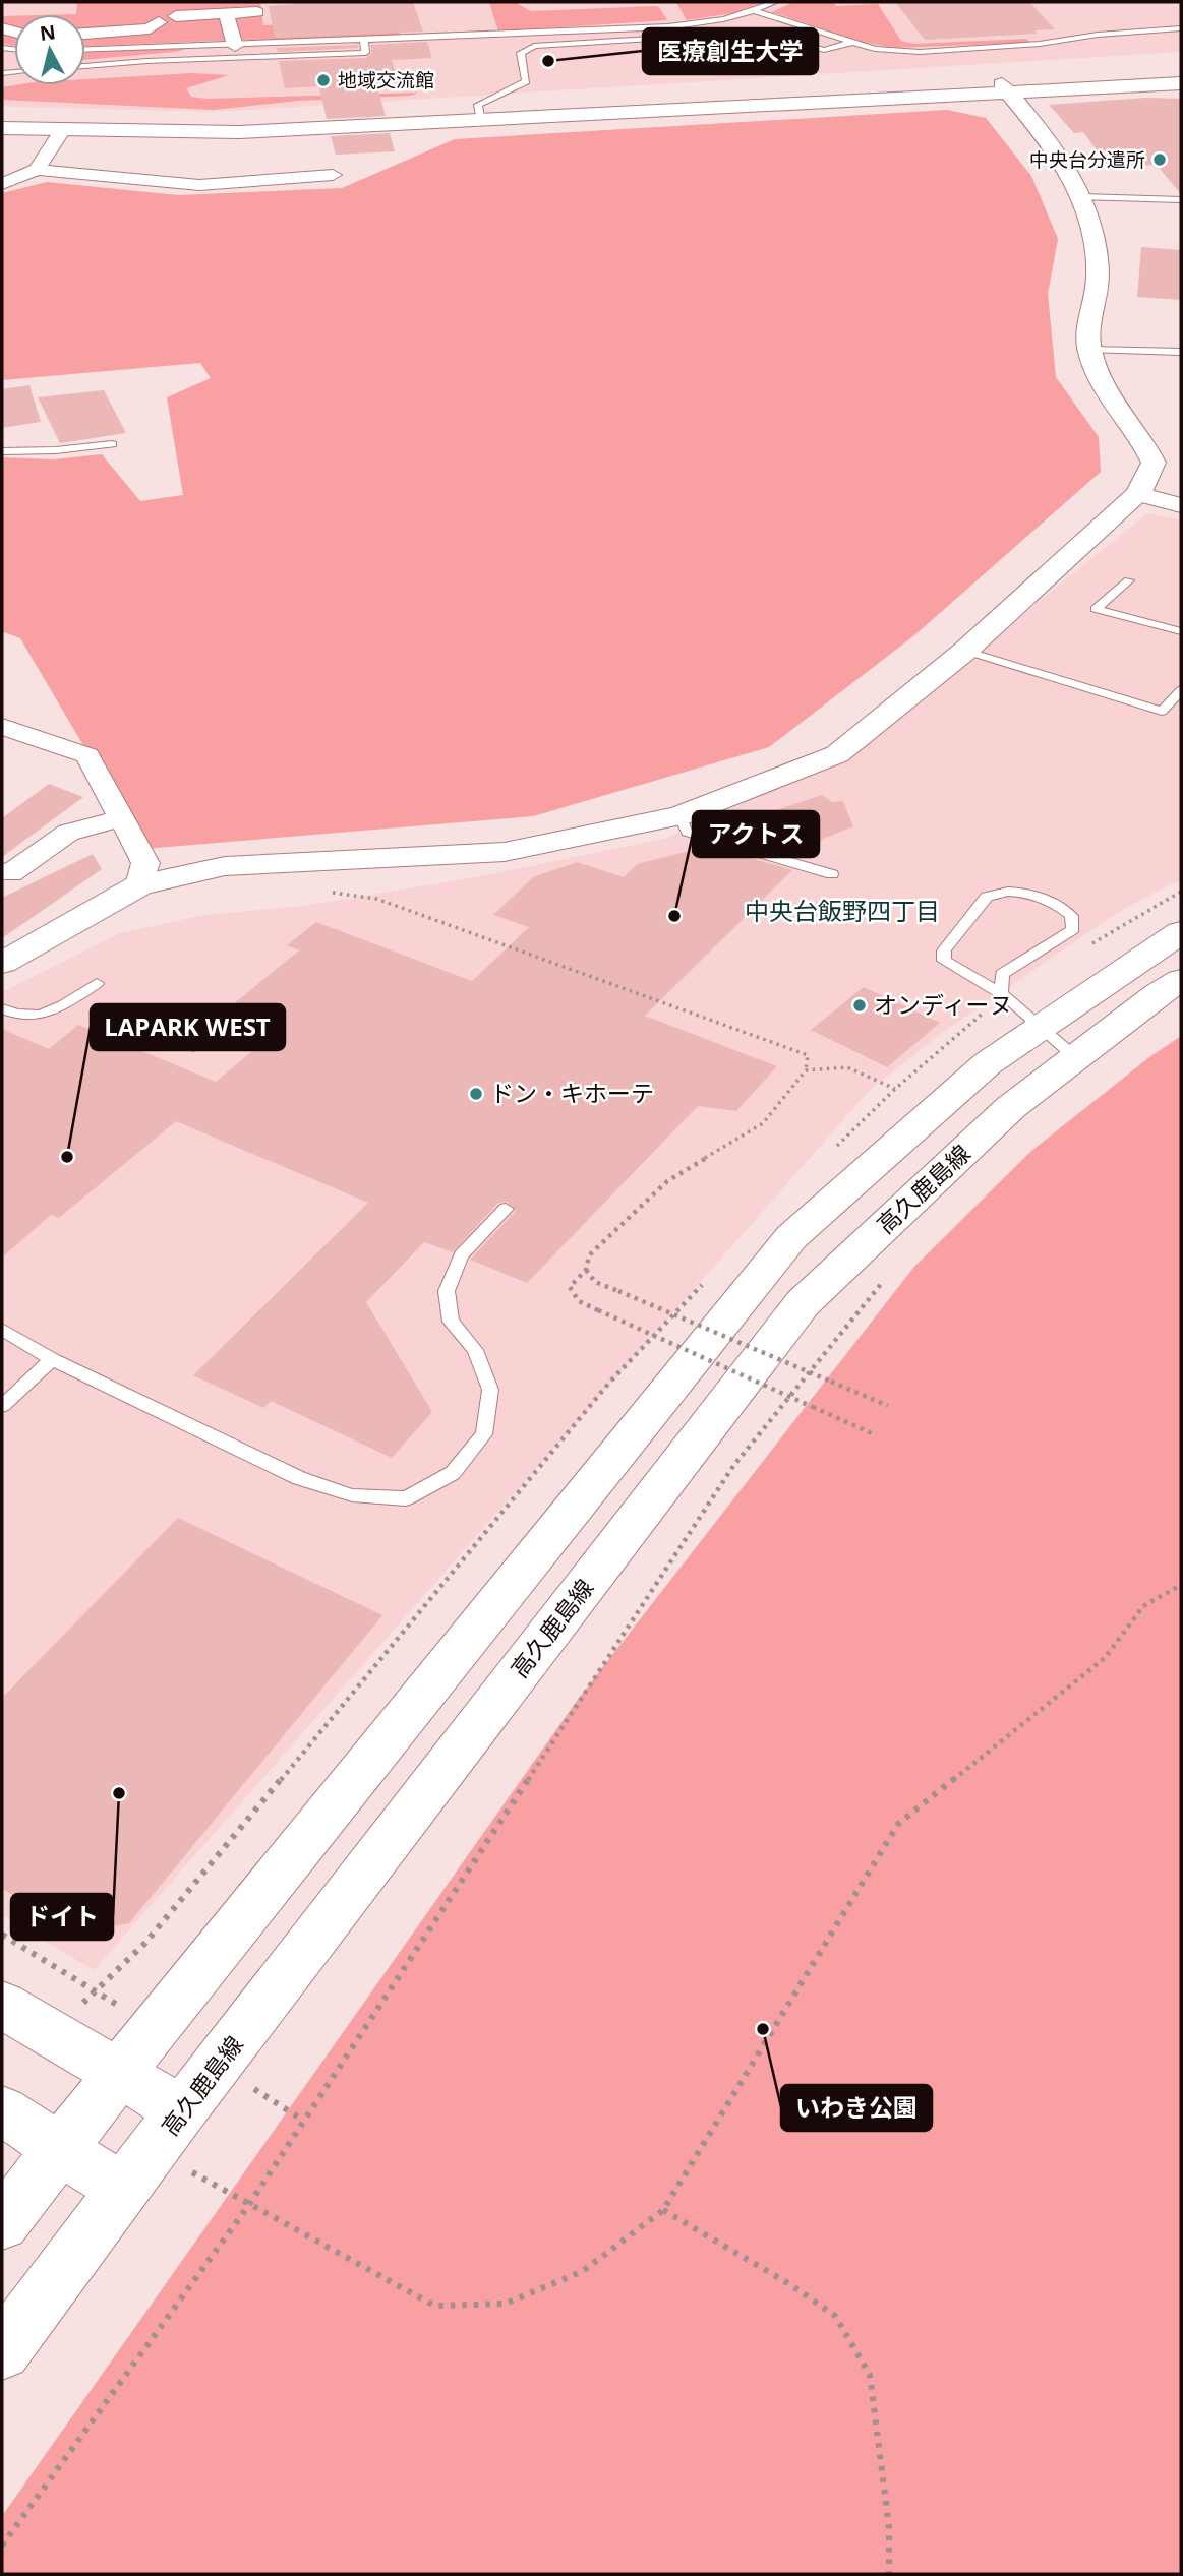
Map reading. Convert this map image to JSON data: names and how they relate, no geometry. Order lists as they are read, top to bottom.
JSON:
{
  "streets": {
    "street": ["高久鹿島線"]
  },
  "districts": ["中央台飯野四丁目"],
  "places": [
    "医療創生大学",
    "地域交流館",
    "中央台分遣所",
    "アクトス",
    "オンディーヌ",
    "ドン・キホーテ",
    "LAPARK WEST",
    "ドイト",
    "いわき公園"
  ],
  "north": "top"
}
